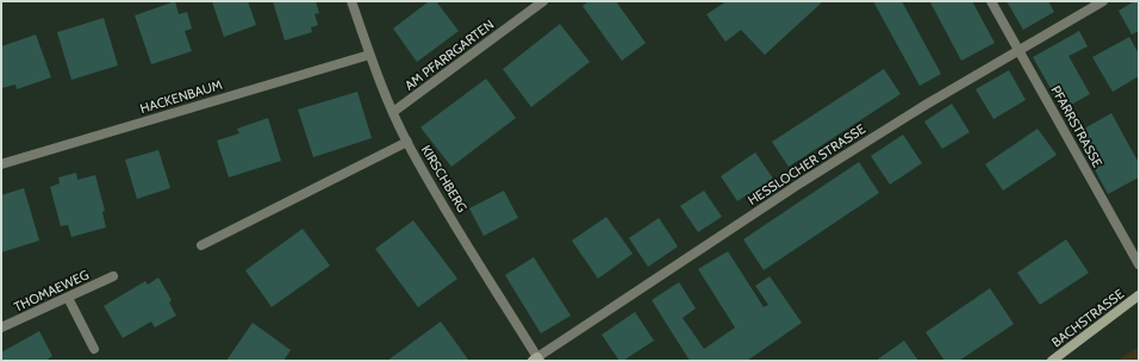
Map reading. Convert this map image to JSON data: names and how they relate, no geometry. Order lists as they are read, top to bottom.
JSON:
{
  "streets": {
    "street": [
      "AM PFARRGARTEN",
      "HACKENBAUM",
      "PFARRSTRASSE",
      "HESSLOCHER STRASSE",
      "KIRSCHBERG",
      "THOMAEWEG",
      "BACHSTRASSE"
    ]
  },
  "crossings": [
    ["AM PFARRGARTEN", "KIRSCHBERG"],
    ["HACKENBAUM", "KIRSCHBERG"],
    ["PFARRSTRASSE", "HESSLOCHER STRASSE"],
    ["HESSLOCHER STRASSE", "KIRSCHBERG"]
  ]
}
